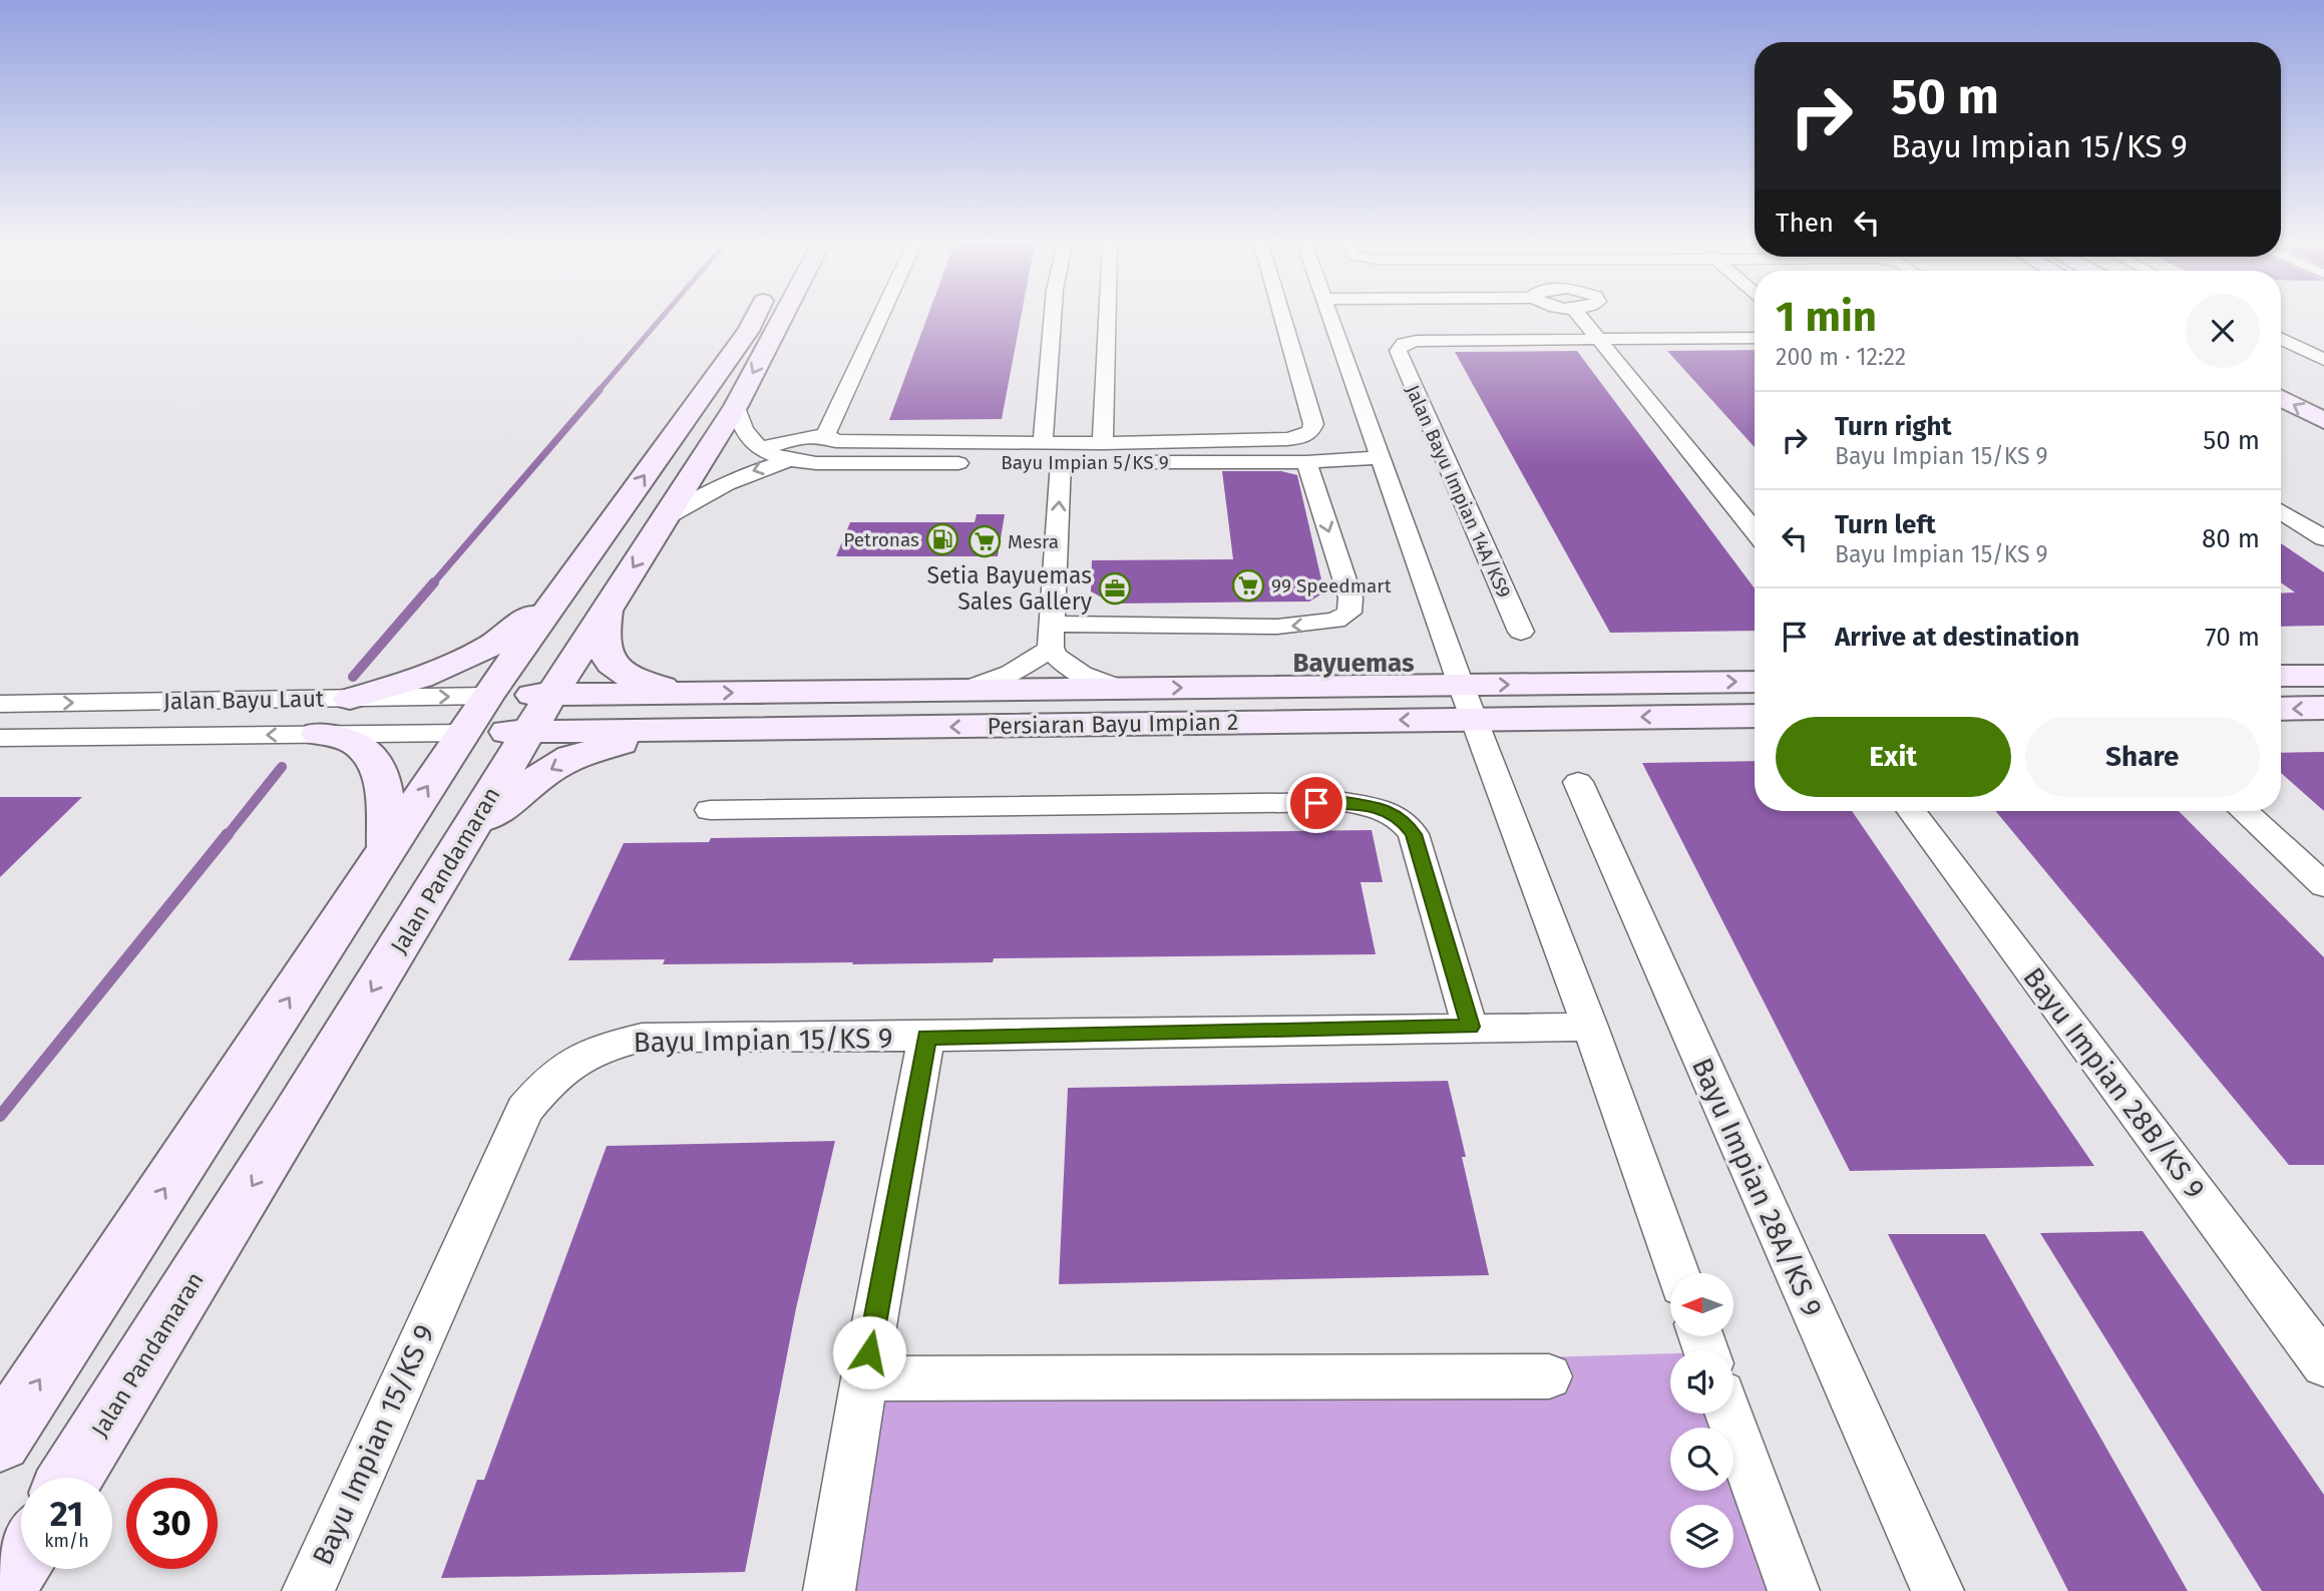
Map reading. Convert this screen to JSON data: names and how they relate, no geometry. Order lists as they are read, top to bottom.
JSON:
{
  "streets": {
    "main road": ["Persiaran Bayu Impian 2", "Jalan Pandamaran"],
    "street": [
      "Bayu Impian 5/KS 9",
      "Jalan Bayu Impian 14A/KS9",
      "Jalan Bayu Laut",
      "Bayu Impian 15/KS 9",
      "Bayu Impian 28B/KS 9",
      "Bayu Impian 28A/KS 9"
    ]
  },
  "crossings": [
    ["Jalan Bayu Laut", "Persiaran Bayu Impian 2"],
    ["Persiaran Bayu Impian 2", "Jalan Pandamaran"]
  ],
  "districts": ["Bayuemas"],
  "places": {
    "fuel station": ["Petronas"],
    "supermarket": ["Mesra", "99 Speedmart"],
    "office": ["Setia Bayuemas Sales Gallery"]
  },
  "north": "left",
  "page": {
    "turn": ["50 m", "Bayu Impian 15/KS 9"],
    "then": "Then",
    "heading": ["1 min", "200 m · 12:22"],
    "list": [
      {
        "name": "Turn right",
        "note": "Bayu Impian 15/KS 9",
        "value": "50 m"
      },
      {
        "name": "Turn left",
        "note": "Bayu Impian 15/KS 9",
        "value": "80 m"
      },
      {
        "name": "Arrive at destination",
        "value": "70 m"
      }
    ],
    "buttons": ["Exit", "Share"],
    "speed": "21 km/h",
    "limit": "30"
  }
}
